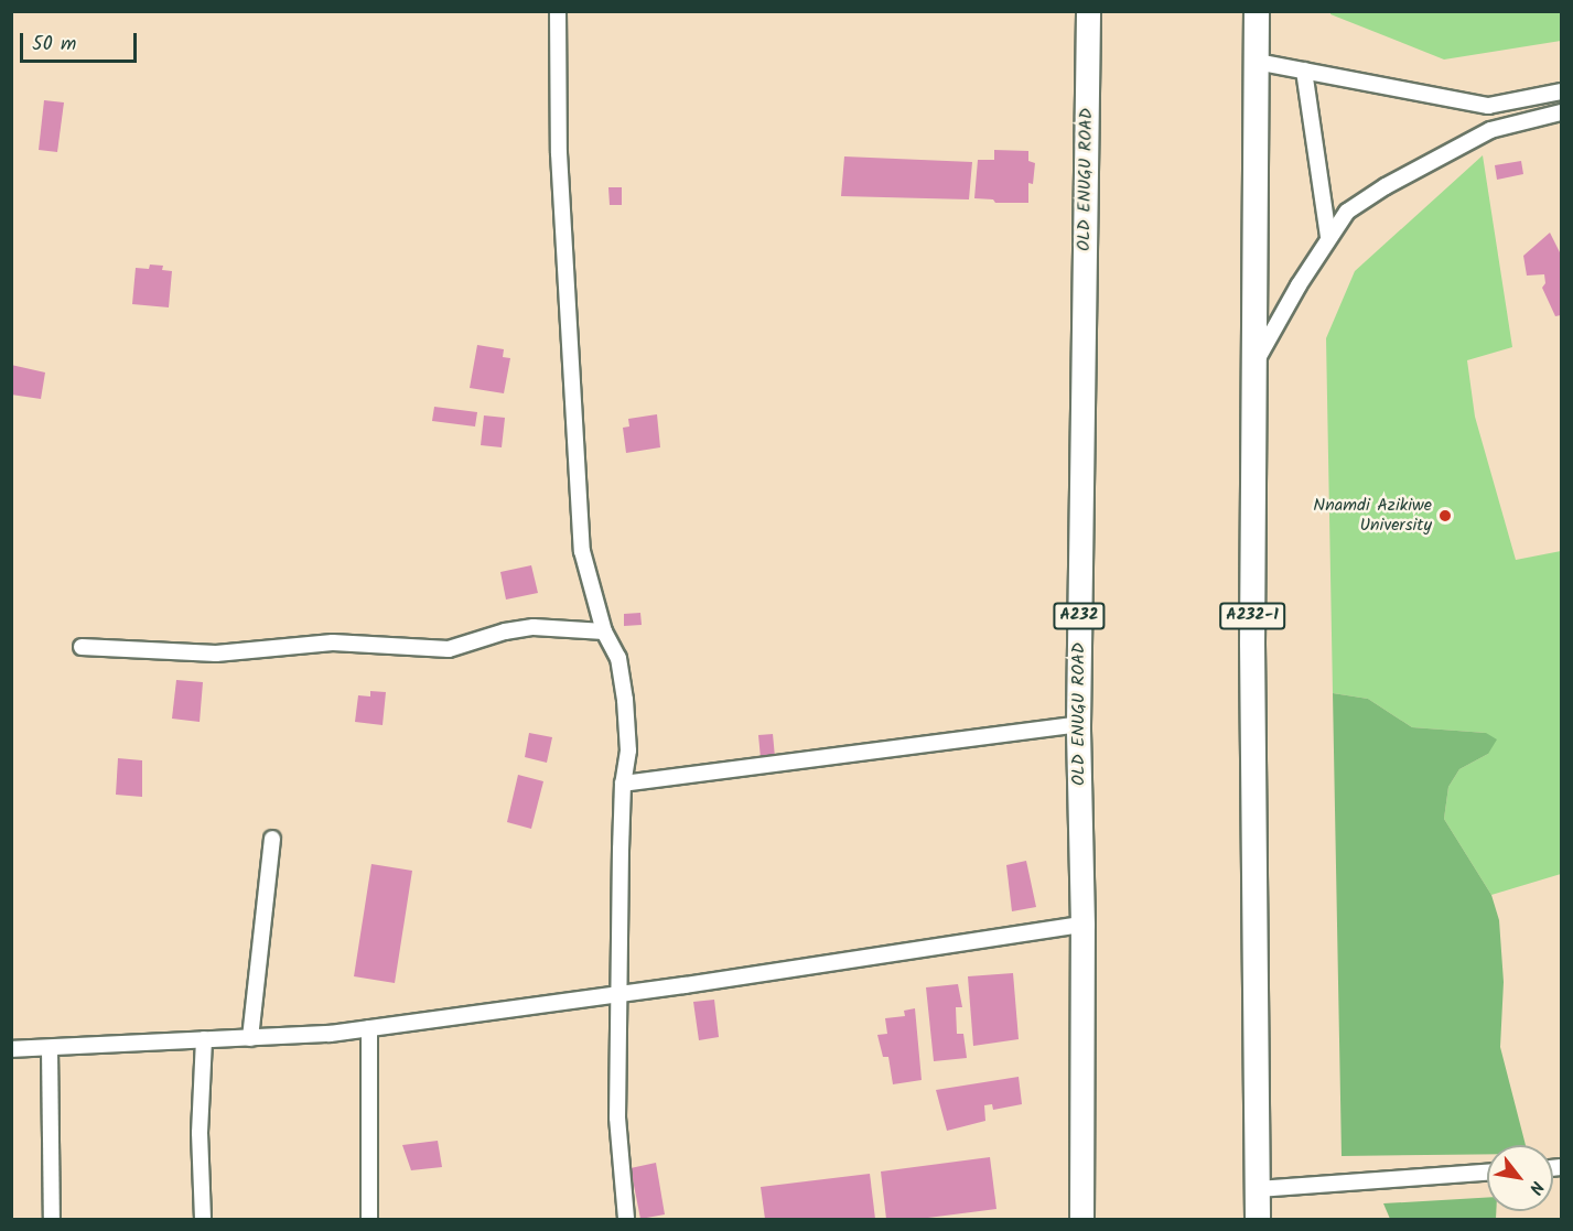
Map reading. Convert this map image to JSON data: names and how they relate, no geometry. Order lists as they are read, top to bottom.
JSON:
{
  "streets": {
    "highway": ["A232-1"],
    "main road": ["OLD ENUGU ROAD", "A232"]
  },
  "places": ["Nnamdi Azikiwe University"],
  "scale_bar": "50 m",
  "north": "bottom right"
}
